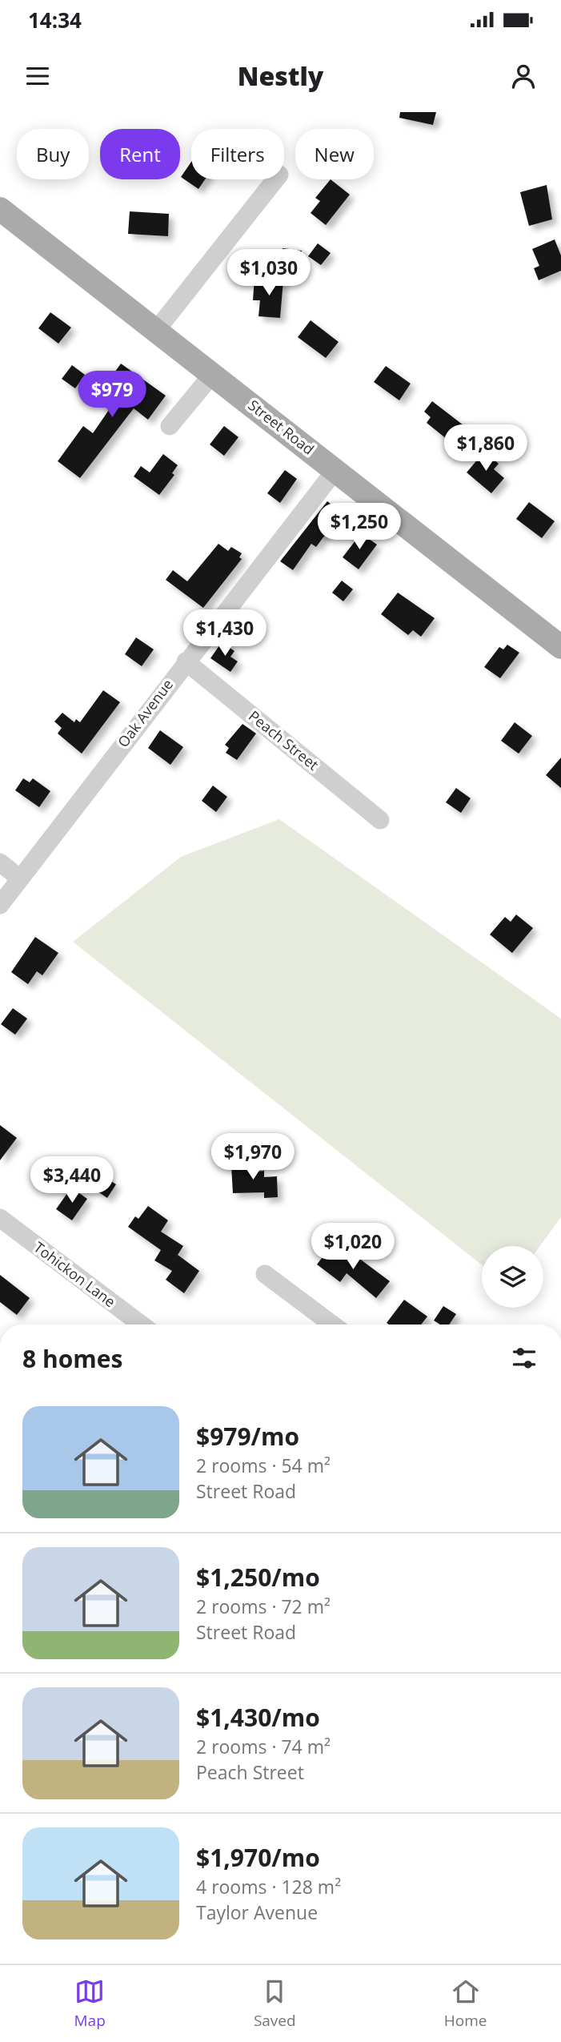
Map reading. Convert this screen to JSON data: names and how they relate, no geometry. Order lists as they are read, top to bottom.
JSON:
{
  "streets": {
    "main road": ["Street Road"],
    "street": ["Oak Avenue", "Peach Street", "Tohickon Lane"]
  },
  "crossings": [
    ["Street Road", "Oak Avenue"],
    ["Oak Avenue", "Peach Street"]
  ],
  "page": {
    "status": "14:34",
    "header": "Nestly",
    "chip": [
      "Buy",
      "Rent",
      "Filters",
      "New"
    ],
    "price": [
      "$1,030",
      "$979",
      "$1,860",
      "$1,250",
      "$1,430",
      "$1,970",
      "$3,440",
      "$1,020"
    ],
    "heading": "8 homes",
    "list": [
      {
        "name": "$979/mo",
        "note": "2 rooms · 54 m² · Street Road"
      },
      {
        "name": "$1,250/mo",
        "note": "2 rooms · 72 m² · Street Road"
      },
      {
        "name": "$1,430/mo",
        "note": "2 rooms · 74 m² · Peach Street"
      },
      {
        "name": "$1,970/mo",
        "note": "4 rooms · 128 m² · Taylor Avenue"
      }
    ],
    "tabs": ["Map", "Saved", "Home"]
  }
}
